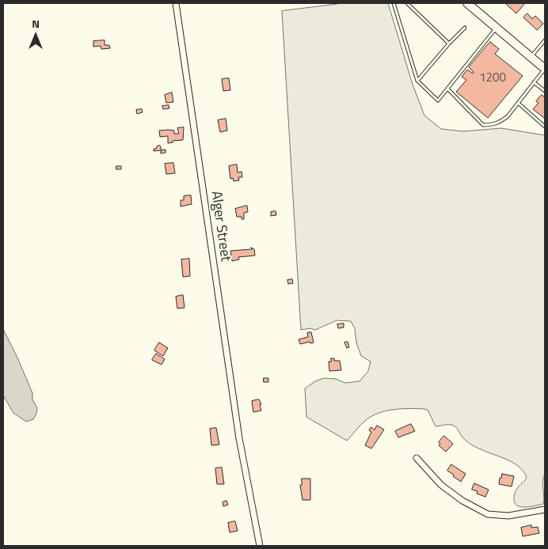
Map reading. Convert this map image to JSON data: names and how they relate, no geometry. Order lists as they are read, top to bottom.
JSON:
{
  "streets": {
    "street": ["Alger Street"]
  },
  "house_numbers": ["1200"],
  "north": "top"
}
